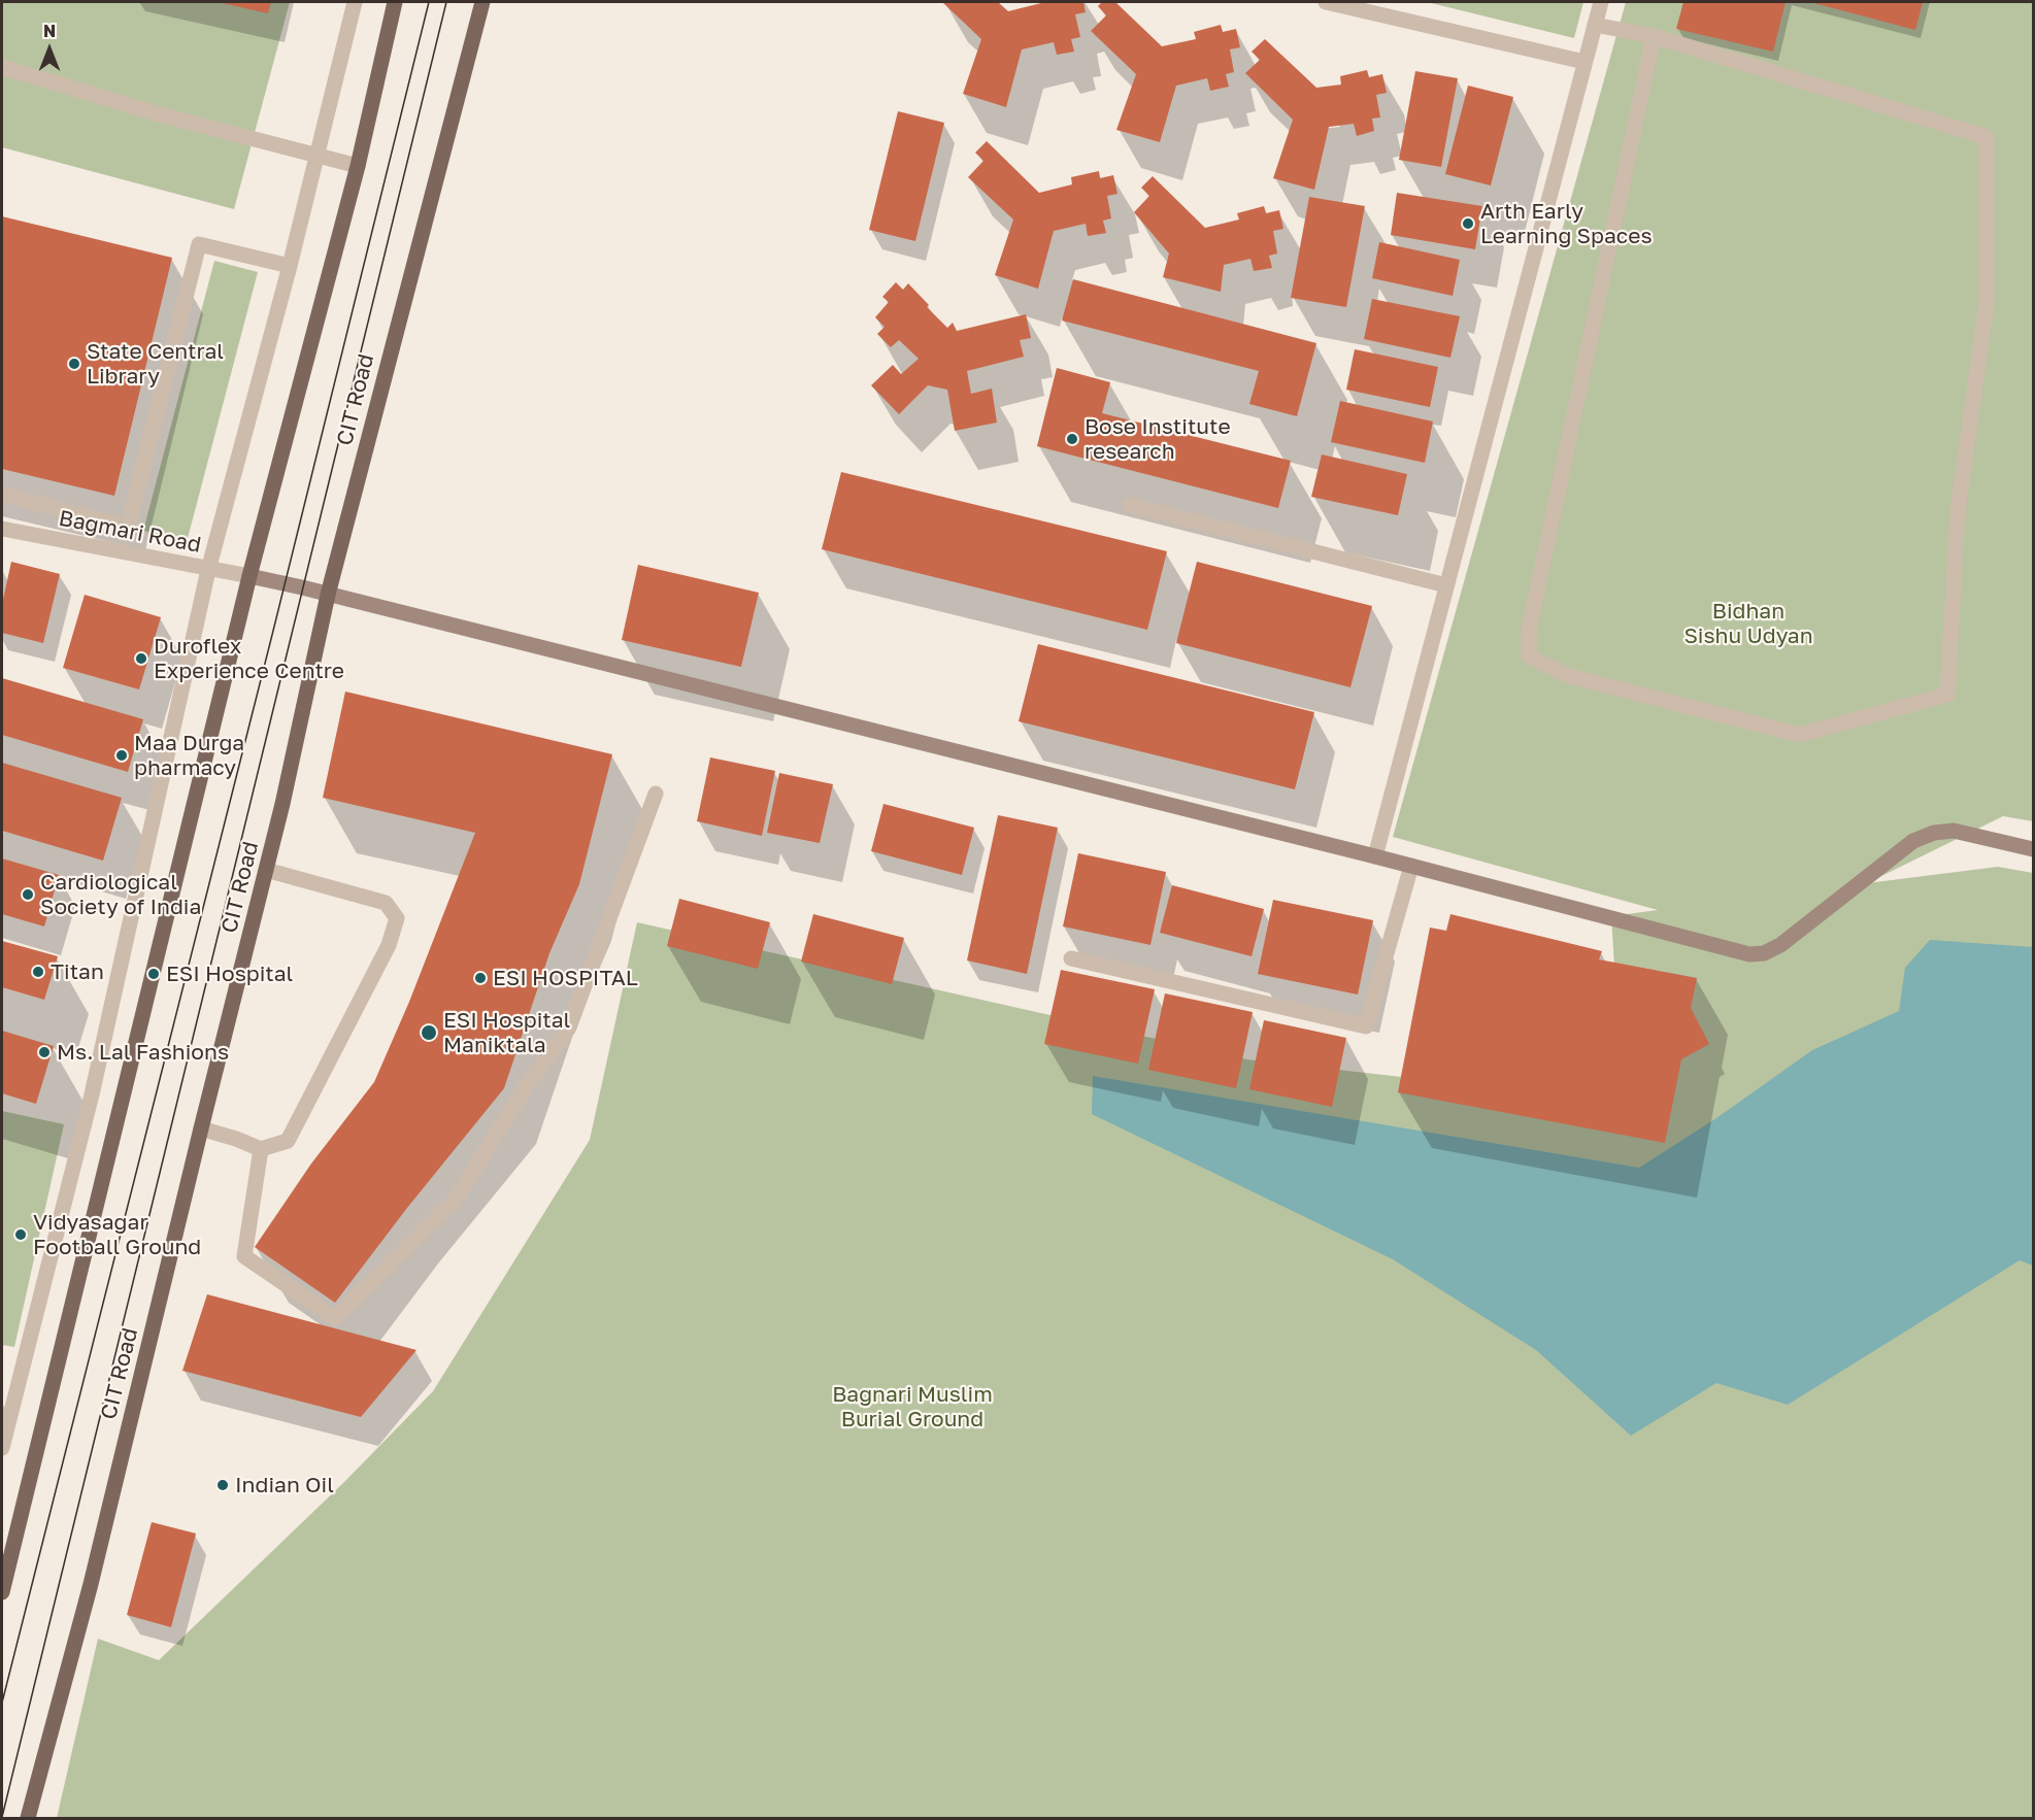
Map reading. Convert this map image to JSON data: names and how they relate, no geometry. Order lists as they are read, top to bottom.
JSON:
{
  "streets": {
    "main road": ["CIT Road"],
    "street": ["Bagmari Road"]
  },
  "parks": ["Bidhan Sishu Udyan", "Bagnari Muslim Burial Ground"],
  "places": [
    "Arth Early Learning Spaces",
    "State Central Library",
    "Bose Institute research",
    "Duroflex Experience Centre",
    "Maa Durga pharmacy",
    "Cardiological Society of India",
    "Titan",
    "ESI Hospital",
    "ESI HOSPITAL",
    "ESI Hospital Maniktala",
    "Ms. Lal Fashions",
    "Vidyasagar Football Ground",
    "Indian Oil"
  ],
  "north": "top"
}
